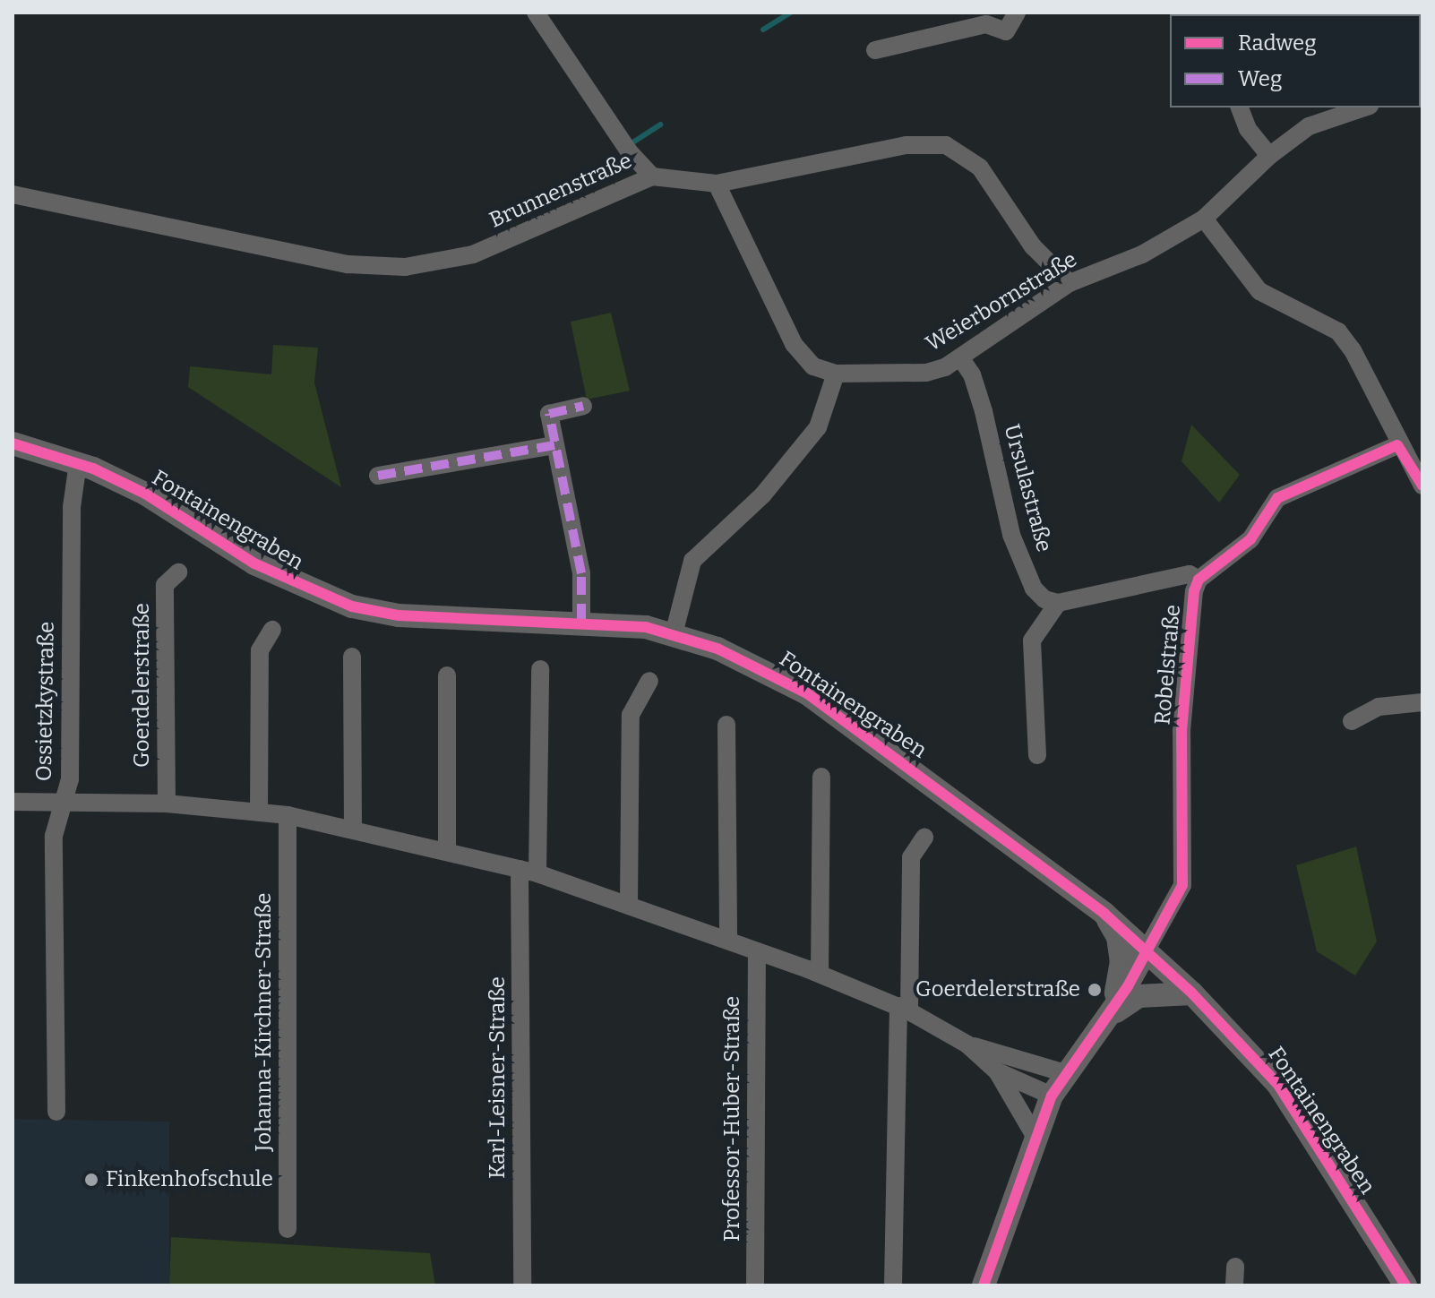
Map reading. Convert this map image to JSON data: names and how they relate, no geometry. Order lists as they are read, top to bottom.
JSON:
{
  "streets": {
    "street": [
      "Brunnenstraße",
      "Weierbornstraße",
      "Ursulastraße",
      "Fontainengraben",
      "Robelstraße",
      "Goerdelerstraße",
      "Ossietzkystraße",
      "Johanna-Kirchner-Straße",
      "Karl-Leisner-Straße",
      "Professor-Huber-Straße"
    ]
  },
  "crossings": [
    ["Brunnenstraße", "Weierbornstraße"],
    ["Weierbornstraße", "Ursulastraße"],
    ["Fontainengraben", "Robelstraße"],
    ["Fontainengraben", "Ossietzkystraße"]
  ],
  "places": ["Goerdelerstraße", "Finkenhofschule"],
  "legend": ["Radweg", "Weg"]
}
